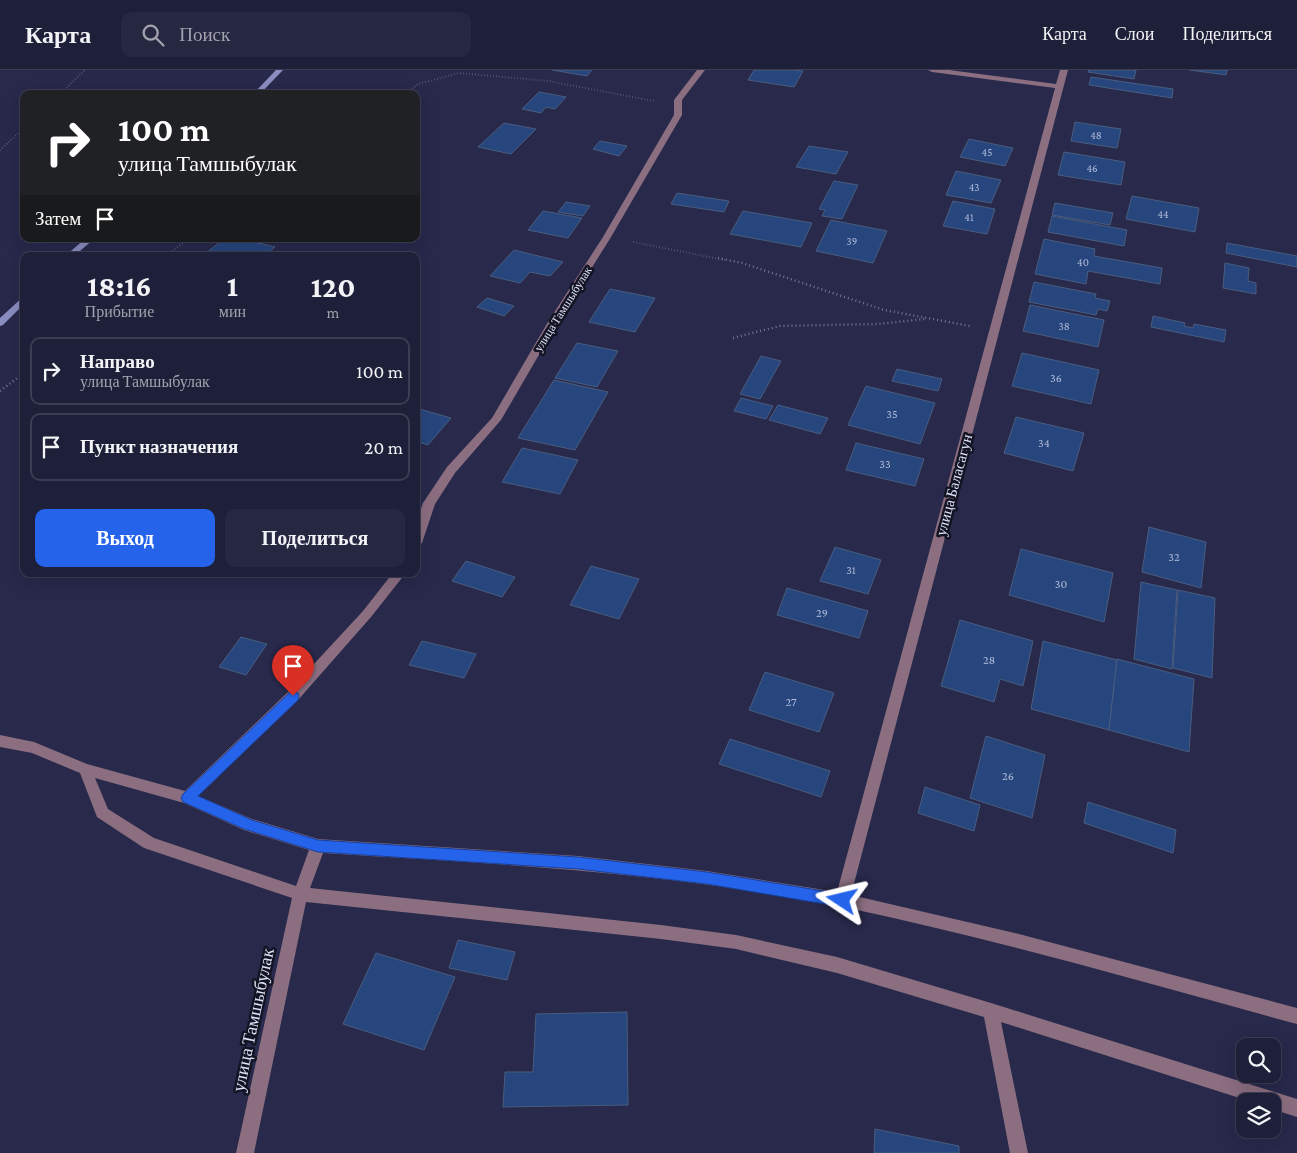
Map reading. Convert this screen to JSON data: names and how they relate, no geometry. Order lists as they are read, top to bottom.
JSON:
{
  "streets": {
    "street": ["улица Тамшыбулак", "улица Баласагун"]
  },
  "house_numbers": [
    "48",
    "45",
    "46",
    "43",
    "44",
    "41",
    "39",
    "40",
    "38",
    "36",
    "35",
    "34",
    "33",
    "32",
    "31",
    "30",
    "29",
    "28",
    "27",
    "26"
  ],
  "page": {
    "header": "Карта",
    "search": "Поиск",
    "nav": ["Карта", "Слои", "Поделиться"],
    "turn": ["100 m", "улица Тамшыбулак"],
    "then": "Затем",
    "eta": [
      "18:16",
      "Прибытие",
      "1",
      "мин",
      "120",
      "m"
    ],
    "list": [
      {
        "name": "Направо",
        "note": "улица Тамшыбулак",
        "value": "100 m"
      },
      {
        "name": "Пункт назначения",
        "value": "20 m"
      }
    ],
    "buttons": ["Выход", "Поделиться"]
  }
}
